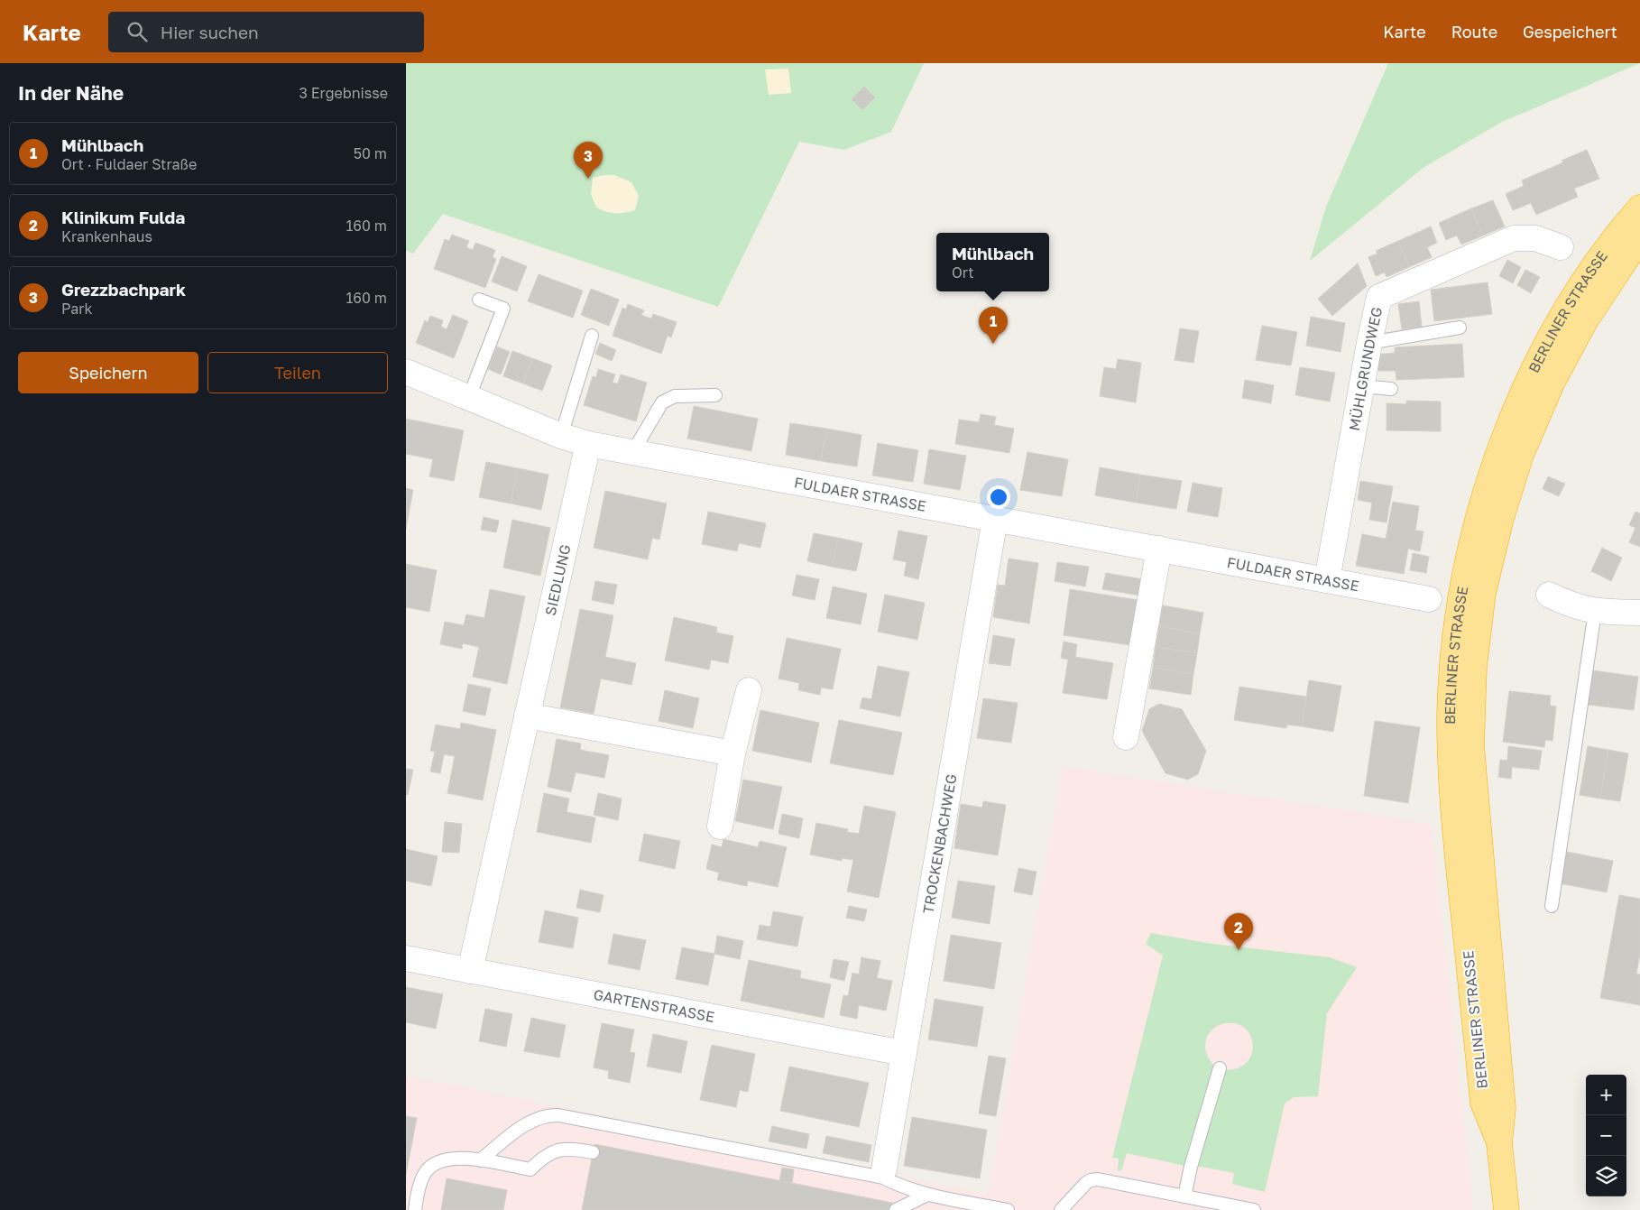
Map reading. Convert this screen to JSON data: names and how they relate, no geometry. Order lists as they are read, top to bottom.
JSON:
{
  "streets": {
    "highway": ["BERLINER STRASSE"],
    "street": [
      "MÜHLGRUNDWEG",
      "FULDAER STRASSE",
      "SIEDLUNG",
      "TROCKENBACHWEG",
      "GARTENSTRASSE"
    ]
  },
  "crossings": [
    ["MÜHLGRUNDWEG", "FULDAER STRASSE"],
    ["FULDAER STRASSE", "SIEDLUNG"],
    ["FULDAER STRASSE", "TROCKENBACHWEG"],
    ["SIEDLUNG", "GARTENSTRASSE"],
    ["TROCKENBACHWEG", "GARTENSTRASSE"]
  ],
  "page": {
    "header": "Karte",
    "search": "Hier suchen",
    "nav": ["Karte", "Route", "Gespeichert"],
    "heading": ["In der Nähe", "3 Ergebnisse"],
    "list": [
      {
        "mark": "1",
        "name": "Mühlbach",
        "note": "Ort · Fuldaer Straße",
        "value": "50 m"
      },
      {
        "mark": "2",
        "name": "Klinikum Fulda",
        "note": "Krankenhaus",
        "value": "160 m"
      },
      {
        "mark": "3",
        "name": "Grezzbachpark",
        "note": "Park",
        "value": "160 m"
      }
    ],
    "pins": ["3", "1", "2"],
    "popup": ["Mühlbach", "Ort"],
    "buttons": ["Speichern", "Teilen"],
    "map_buttons": ["+", "−"]
  }
}
